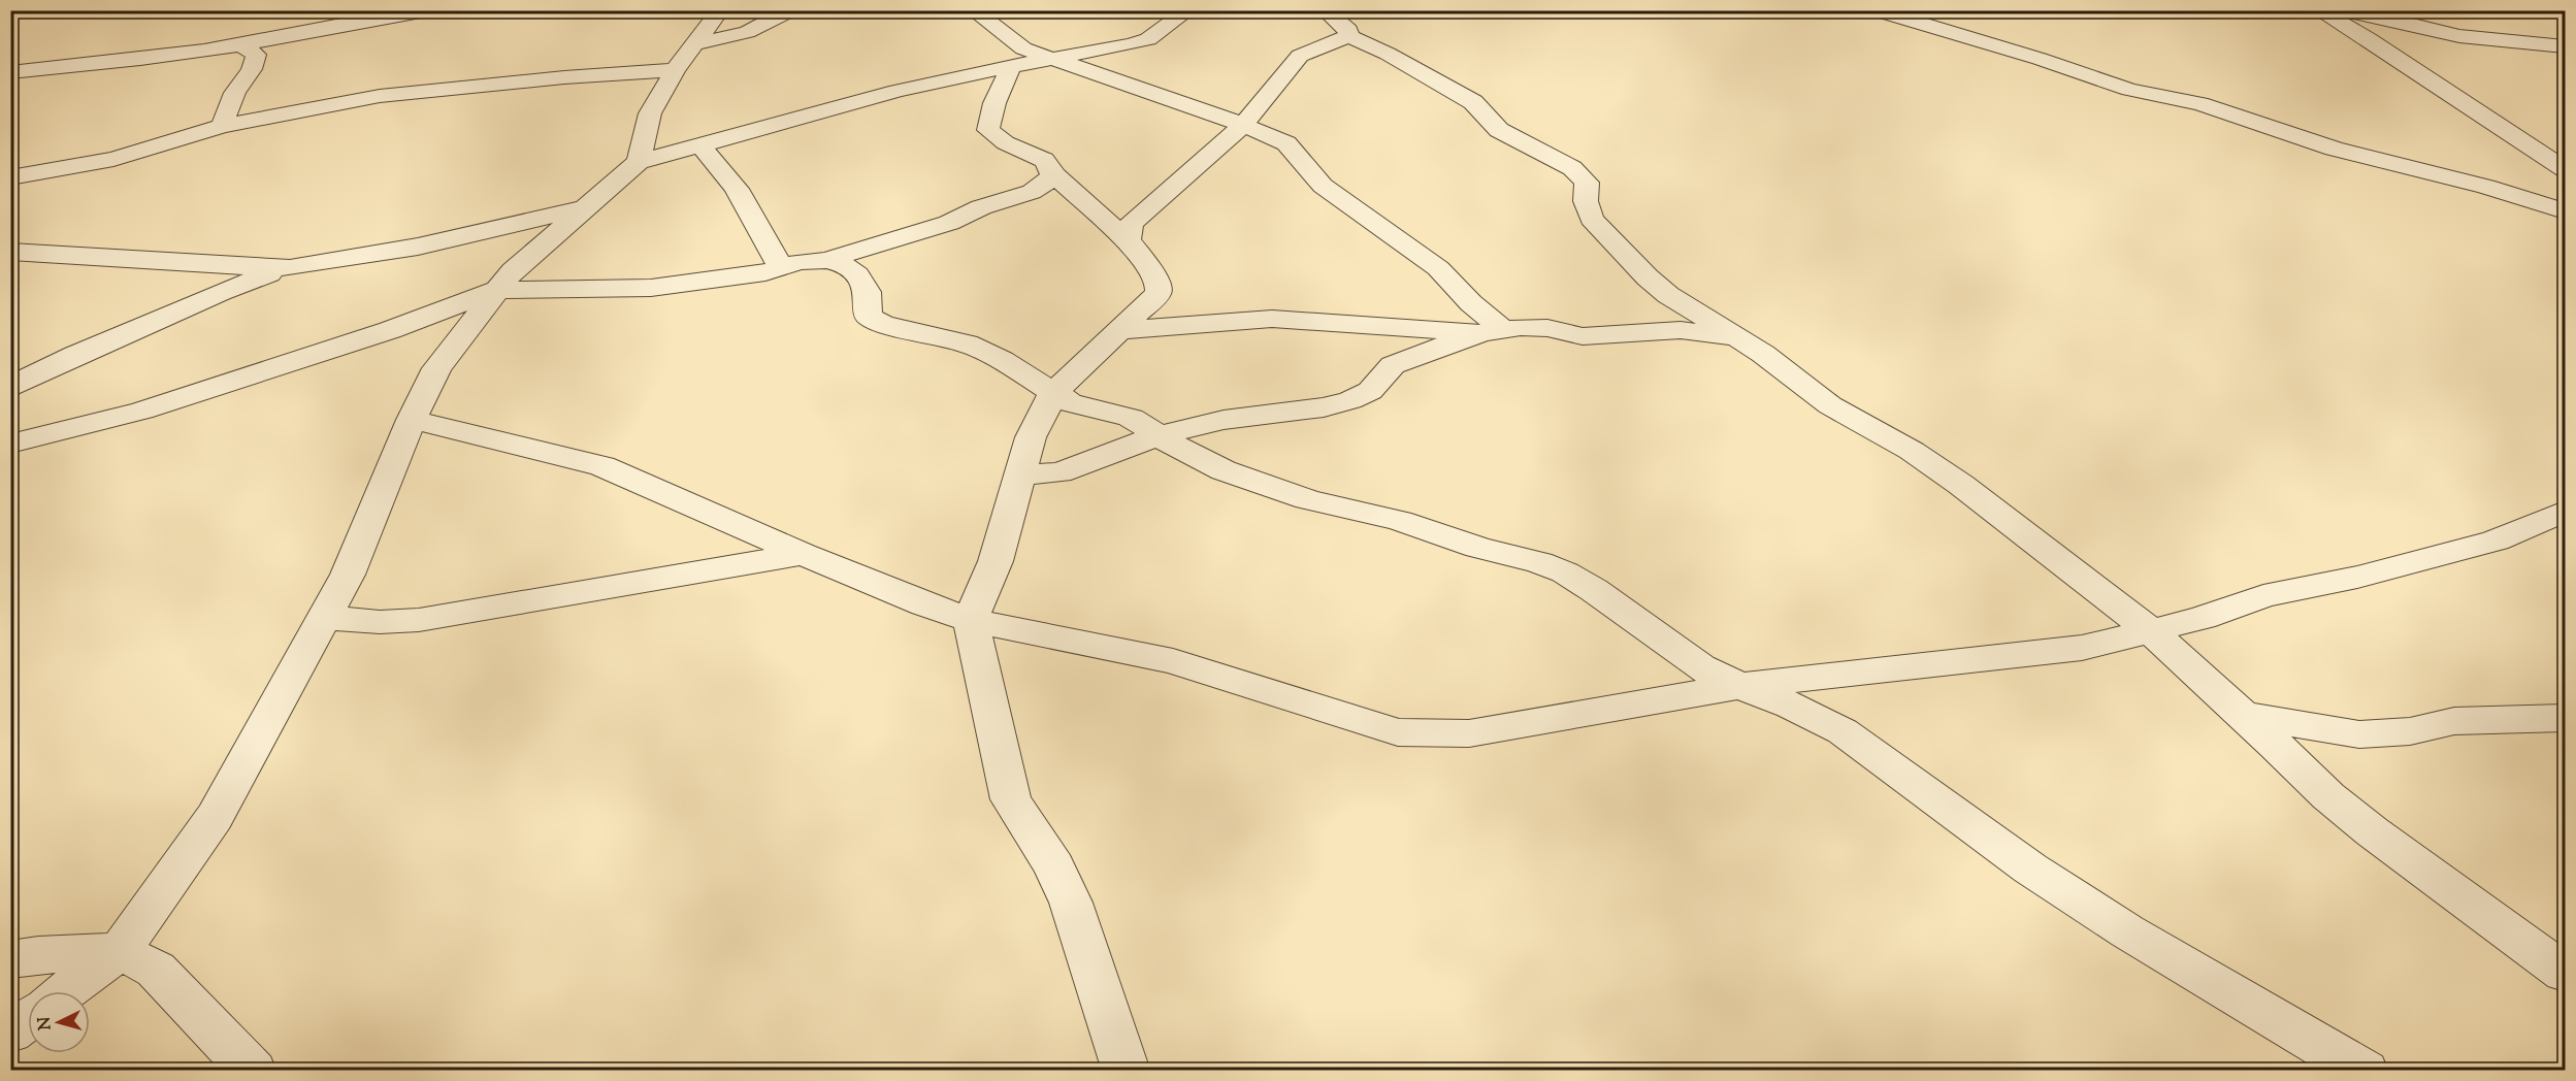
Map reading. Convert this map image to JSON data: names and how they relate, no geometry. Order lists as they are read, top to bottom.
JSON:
{
  "north": "left"
}
